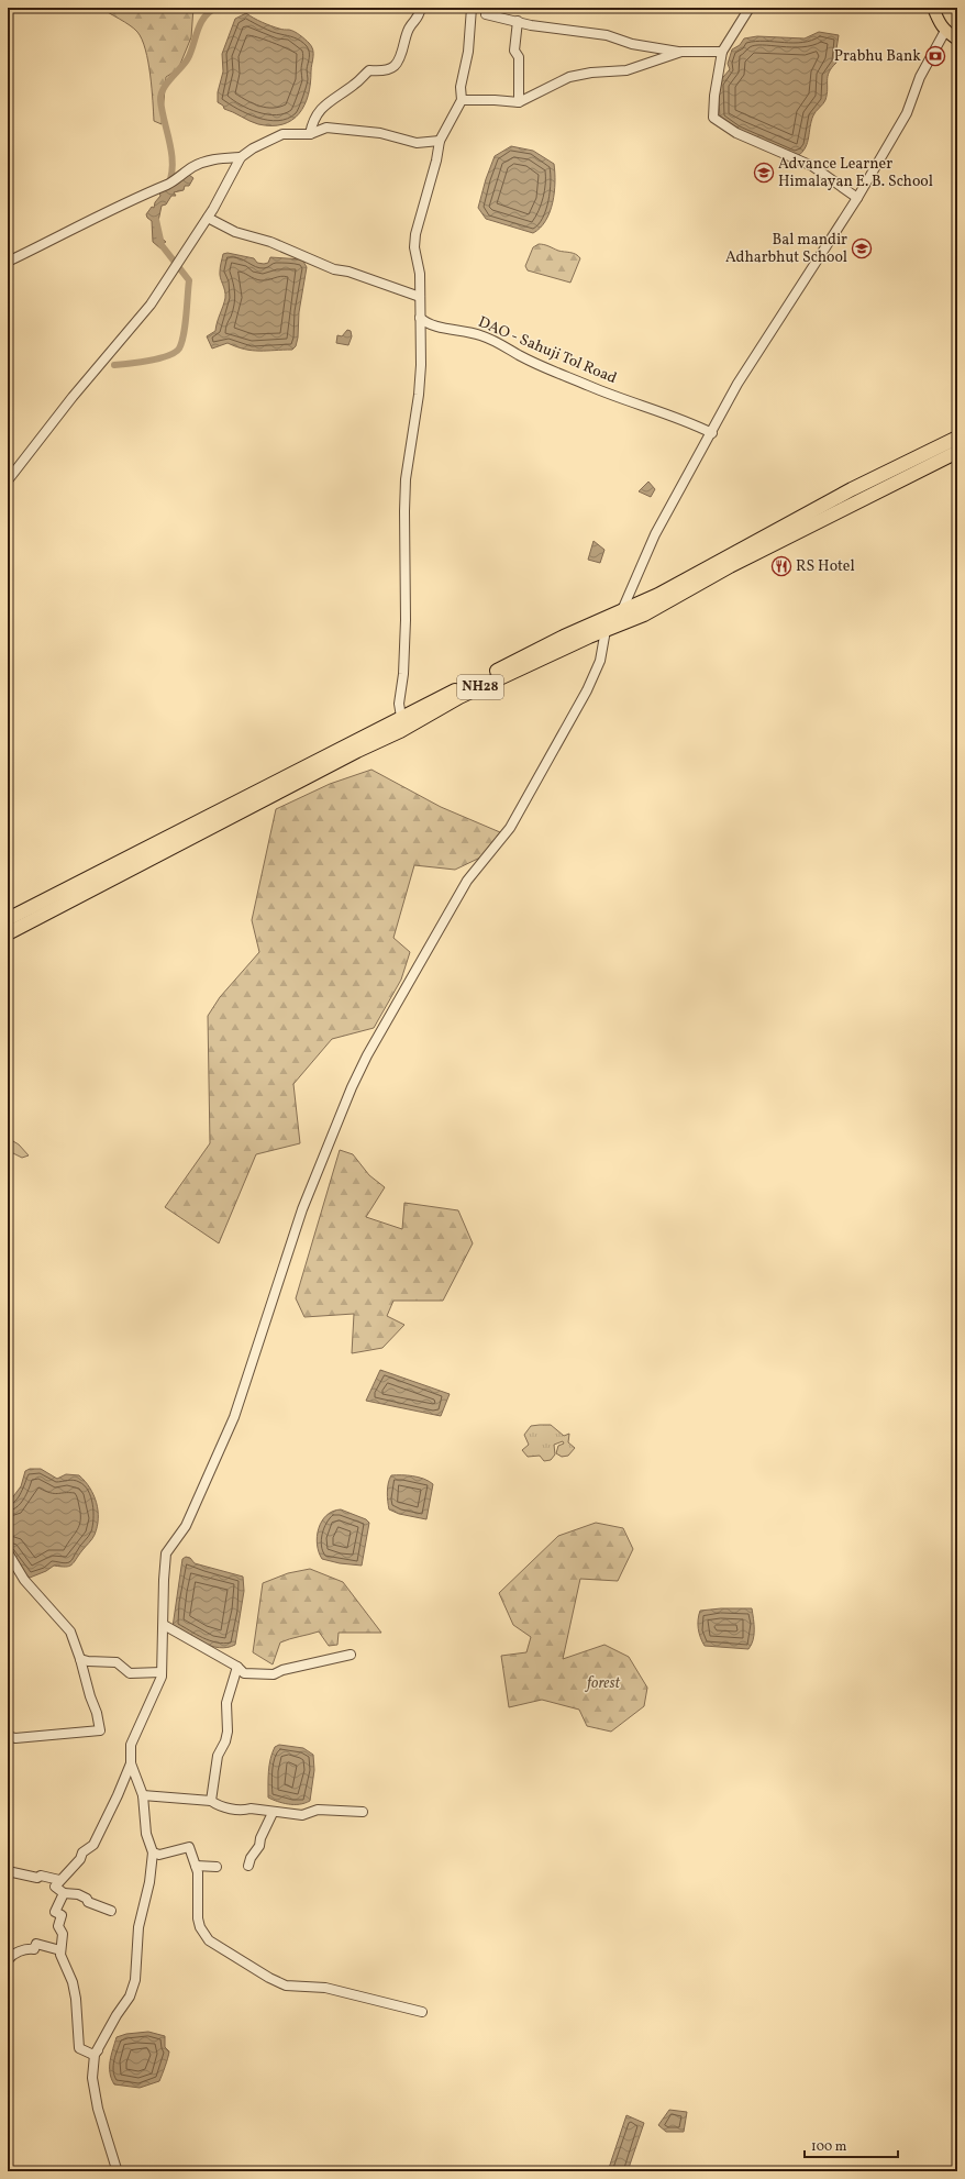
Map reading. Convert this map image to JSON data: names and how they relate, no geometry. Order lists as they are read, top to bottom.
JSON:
{
  "streets": {
    "highway": ["NH28"],
    "street": ["DAO - Sahuji Tol Road"]
  },
  "parks": ["forest"],
  "places": {
    "bank": ["Prabhu Bank"],
    "school or university": ["Advance Learner Himalayan E. B. School", "Bal mandir Adharbhut School"],
    "restaurant": ["RS Hotel"]
  },
  "scale_bar": "100 m"
}
